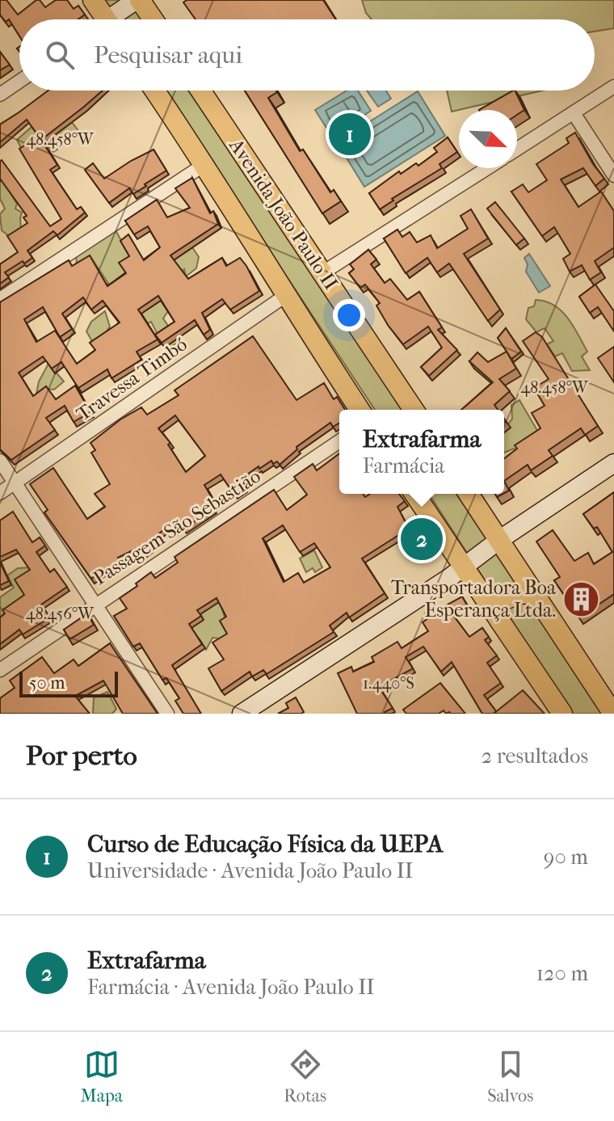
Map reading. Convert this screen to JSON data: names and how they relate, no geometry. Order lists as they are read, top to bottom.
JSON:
{
  "streets": {
    "main road": ["Avenida João Paulo II"],
    "street": ["Travessa Timbó", "Passagem São Sebastião"]
  },
  "crossings": [
    ["Avenida João Paulo II", "Travessa Timbó"]
  ],
  "places": {
    "building": ["Transportadora Boa Esperança Ltda."]
  },
  "scale_bar": "50 m",
  "north": "bottom right",
  "page": {
    "search": "Pesquisar aqui",
    "pins": ["1", "2"],
    "popup": ["Extrafarma", "Farmácia"],
    "scale": "50 m",
    "heading": ["Por perto", "2 resultados"],
    "list": [
      {
        "mark": "1",
        "name": "Curso de Educação Física da UEPA",
        "note": "Universidade · Avenida João Paulo II",
        "value": "90 m"
      },
      {
        "mark": "2",
        "name": "Extrafarma",
        "note": "Farmácia · Avenida João Paulo II",
        "value": "120 m"
      }
    ],
    "nav": ["Mapa", "Rotas", "Salvos"]
  },
  "coordinates": ["48.458°W", "48.456°W", "1.440°S"]
}
